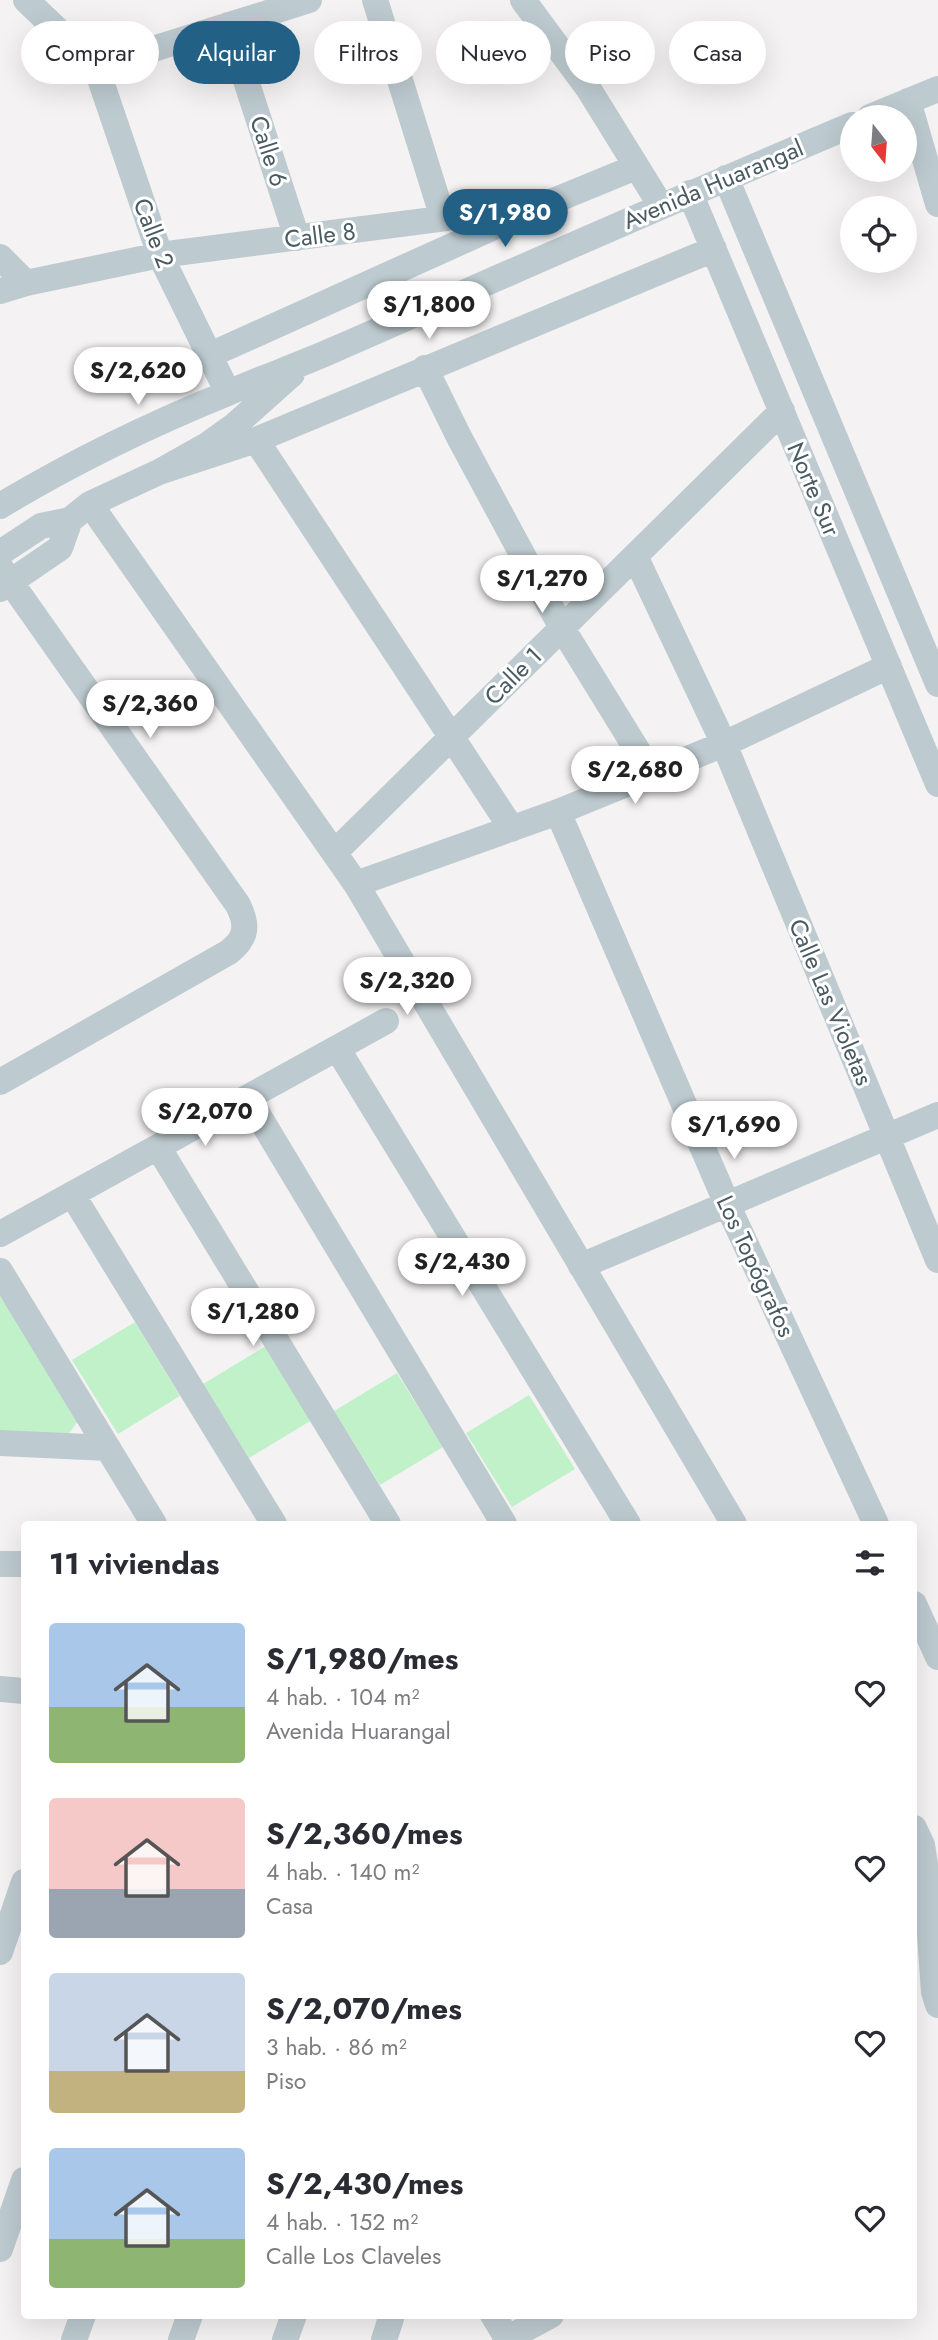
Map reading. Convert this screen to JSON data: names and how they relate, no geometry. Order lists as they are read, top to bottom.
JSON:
{
  "streets": {
    "street": [
      "Calle 6",
      "Avenida Huarangal",
      "Calle 2",
      "Calle 8",
      "Norte Sur",
      "Calle 1",
      "Calle Las Violetas",
      "Los Topógrafos"
    ]
  },
  "crossings": [
    ["Calle 6", "Calle 8"],
    ["Avenida Huarangal", "Calle 2"],
    ["Avenida Huarangal", "Norte Sur"],
    ["Calle 2", "Calle 8"],
    ["Norte Sur", "Calle 1"],
    ["Calle 1", "Calle Las Violetas"]
  ],
  "north": "bottom",
  "page": {
    "chip": [
      "Comprar",
      "Alquilar",
      "Filtros",
      "Nuevo",
      "Piso",
      "Casa"
    ],
    "price": [
      "S/1,980",
      "S/1,800",
      "S/2,620",
      "S/1,270",
      "S/2,360",
      "S/2,680",
      "S/2,320",
      "S/2,070",
      "S/1,690",
      "S/2,430",
      "S/1,280"
    ],
    "heading": "11 viviendas",
    "list": [
      {
        "name": "S/1,980/mes",
        "note": "4 hab. · 104 m² · Avenida Huarangal"
      },
      {
        "name": "S/2,360/mes",
        "note": "4 hab. · 140 m² · Casa"
      },
      {
        "name": "S/2,070/mes",
        "note": "3 hab. · 86 m² · Piso"
      },
      {
        "name": "S/2,430/mes",
        "note": "4 hab. · 152 m² · Calle Los Claveles"
      }
    ]
  }
}
